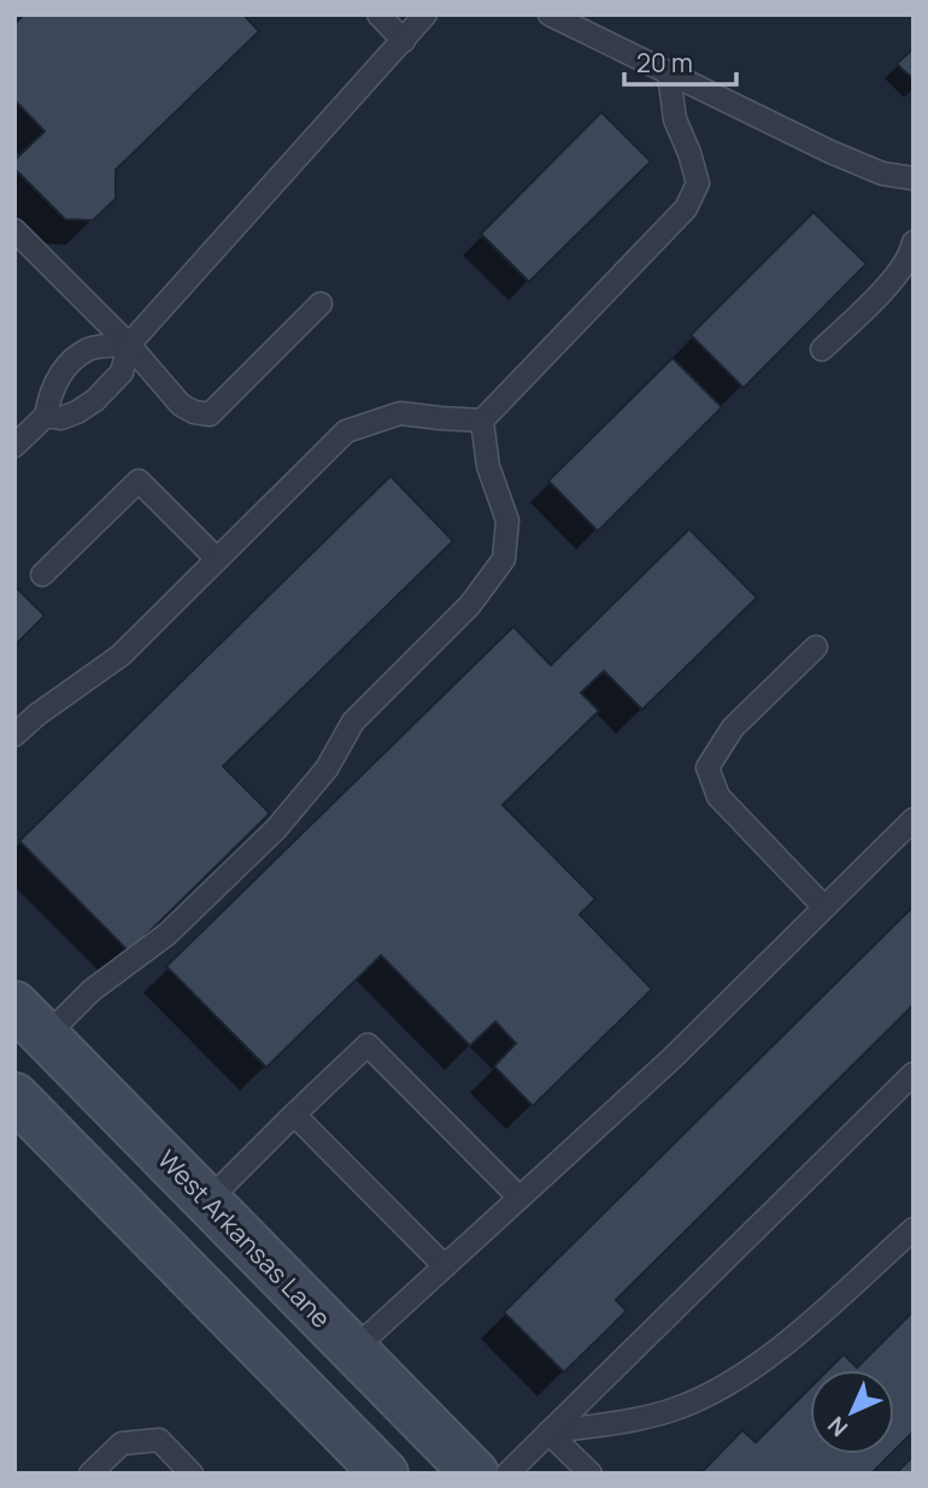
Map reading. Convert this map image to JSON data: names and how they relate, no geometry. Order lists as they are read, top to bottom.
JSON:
{
  "streets": {
    "main road": ["West Arkansas Lane"]
  },
  "scale_bar": "20 m",
  "north": "bottom left"
}
